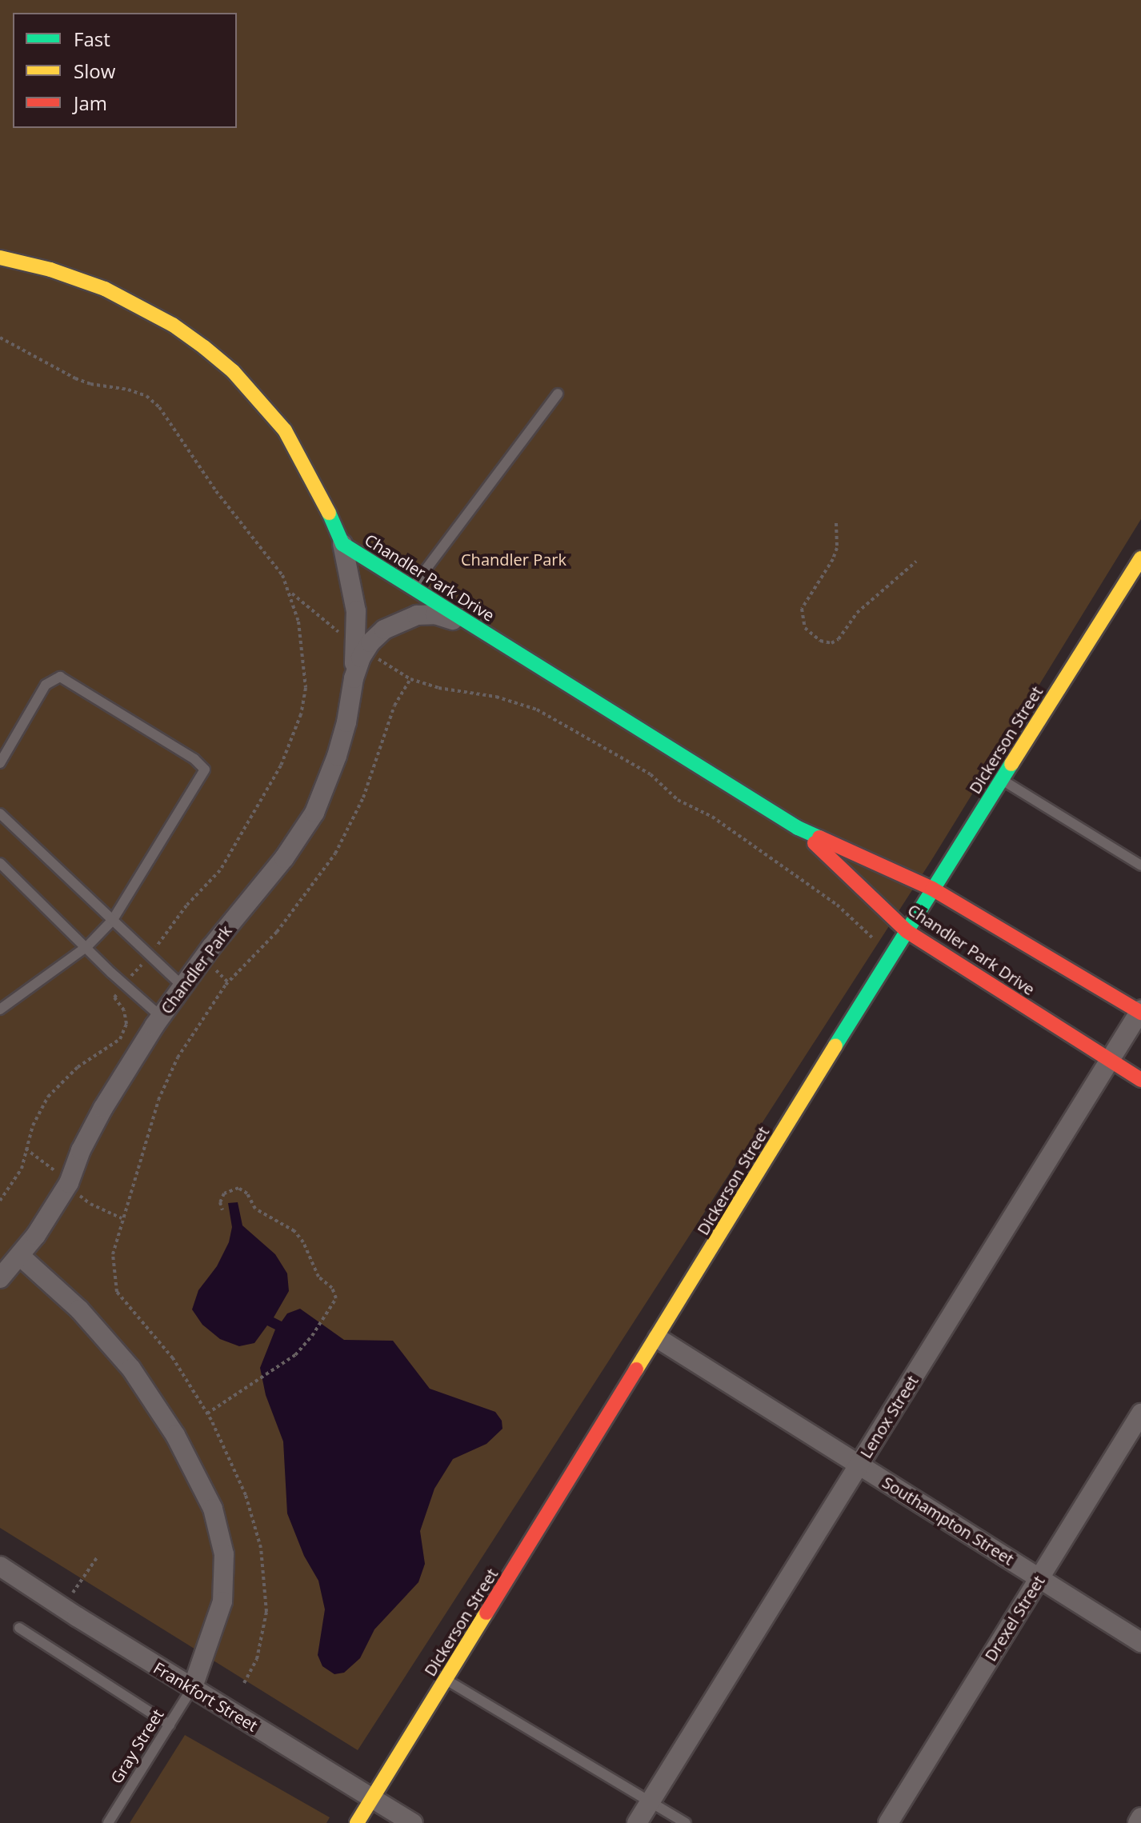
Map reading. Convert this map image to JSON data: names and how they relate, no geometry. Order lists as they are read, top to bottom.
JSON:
{
  "streets": {
    "street": [
      "Chandler Park Drive",
      "Dickerson Street",
      "Chandler Park",
      "Lenox Street",
      "Southampton Street",
      "Drexel Street",
      "Frankfort Street"
    ],
    "lane": ["Gray Street"]
  },
  "crossings": [
    ["Chandler Park Drive", "Dickerson Street"],
    ["Chandler Park Drive", "Chandler Park"],
    ["Chandler Park Drive", "Lenox Street"],
    ["Dickerson Street", "Southampton Street"],
    ["Dickerson Street", "Frankfort Street"],
    ["Lenox Street", "Southampton Street"],
    ["Southampton Street", "Drexel Street"],
    ["Frankfort Street", "Gray Street"]
  ],
  "parks": ["Chandler Park"],
  "legend": ["Fast", "Slow", "Jam"]
}
